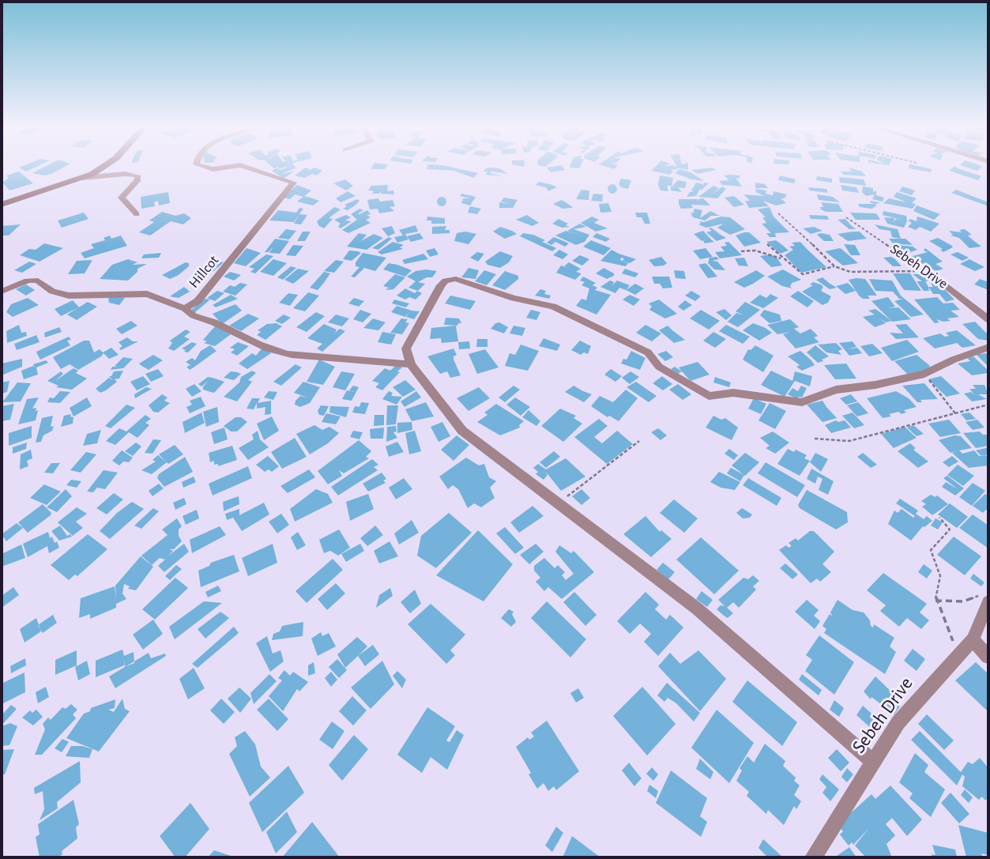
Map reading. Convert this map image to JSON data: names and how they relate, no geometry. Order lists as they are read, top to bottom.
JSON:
{
  "streets": {
    "street": ["Sebeh Drive", "Hillcot"]
  }
}
